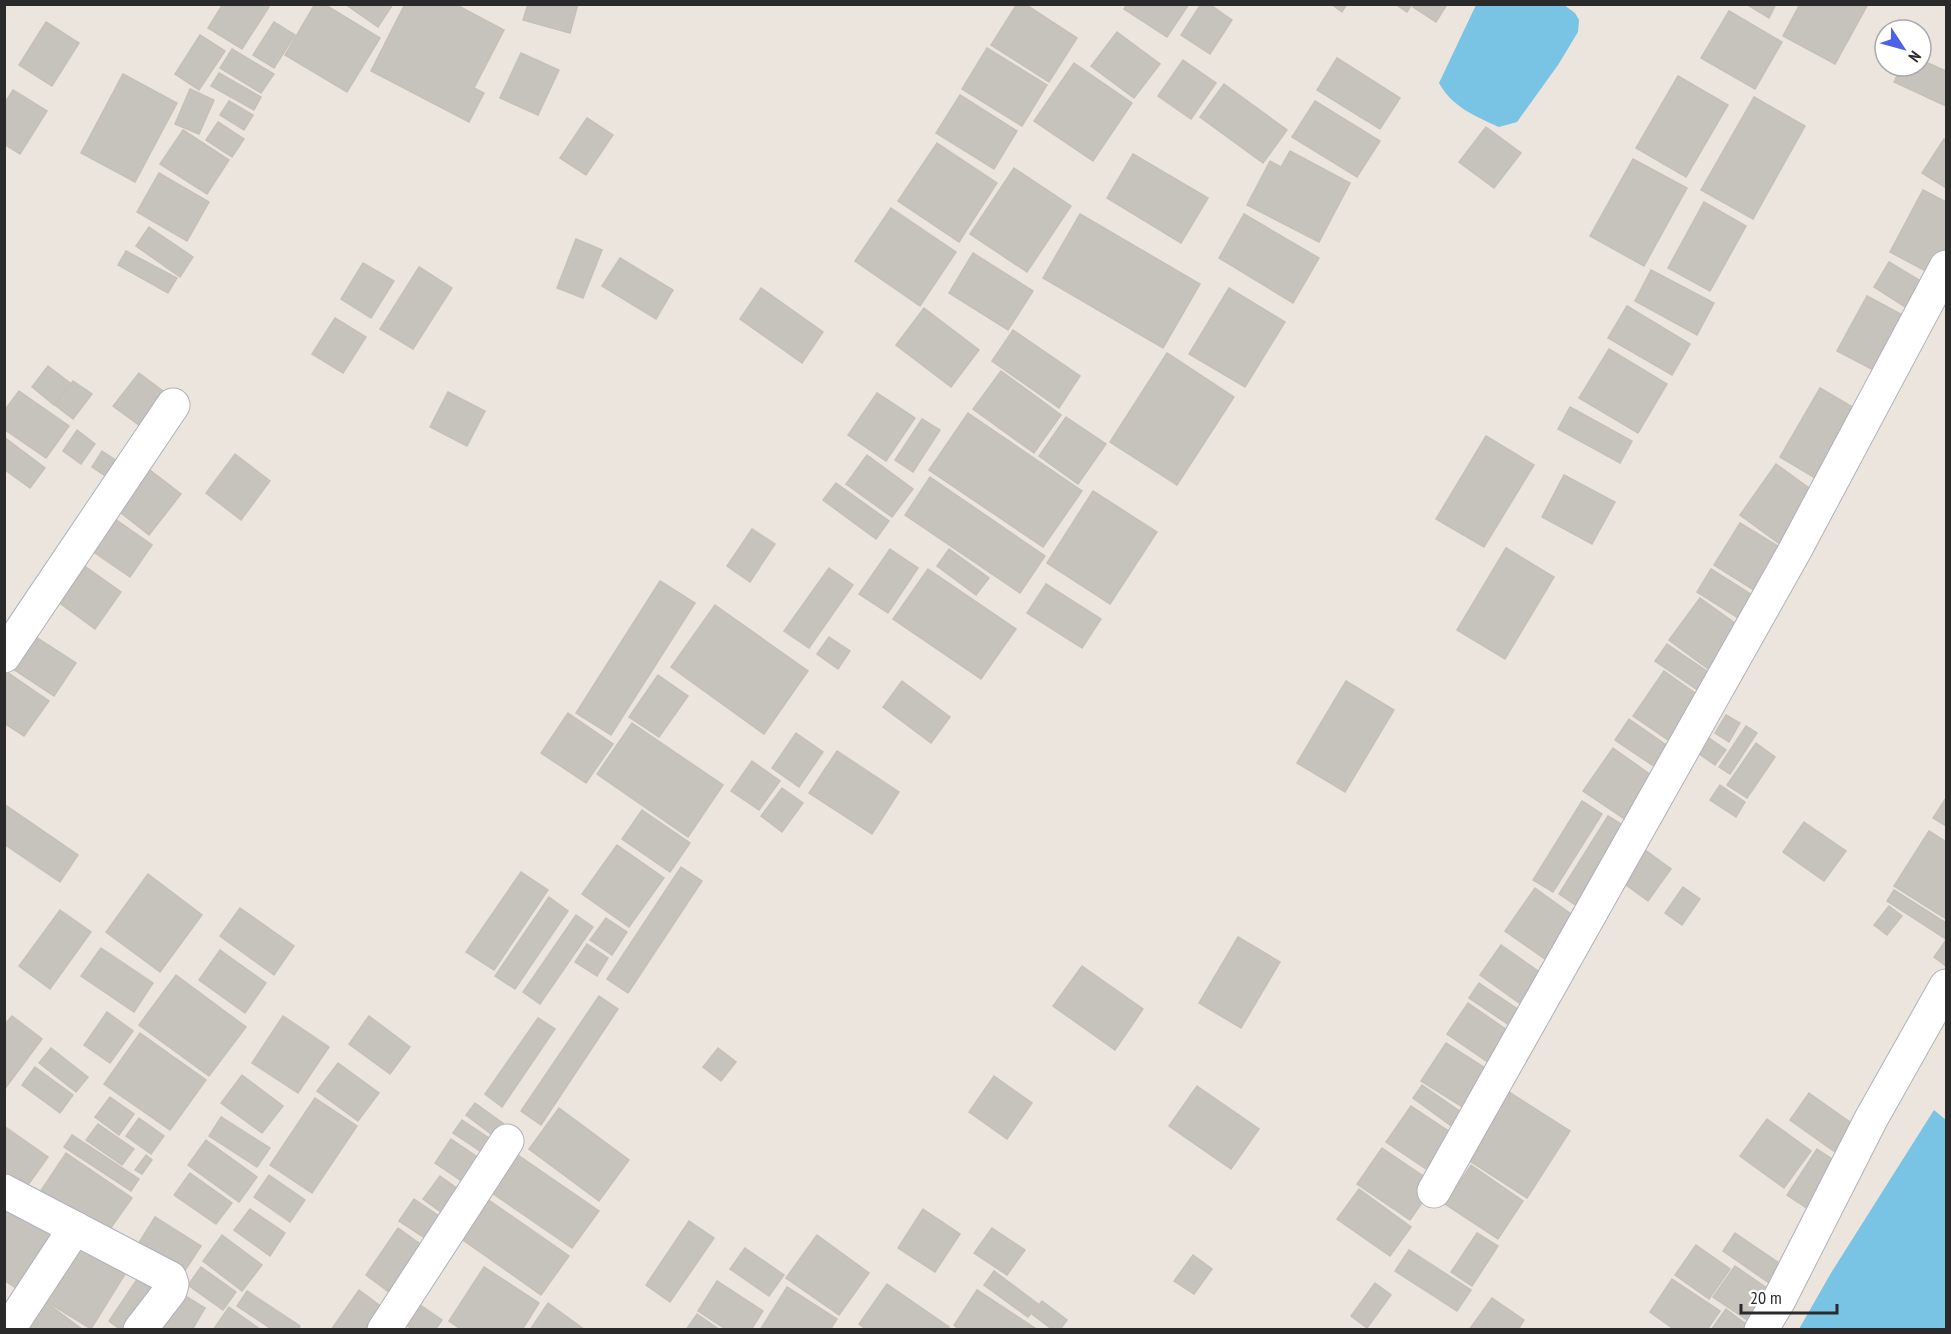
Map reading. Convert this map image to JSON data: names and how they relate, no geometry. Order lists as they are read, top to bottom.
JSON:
{
  "scale_bar": "20 m",
  "north": "bottom right"
}
